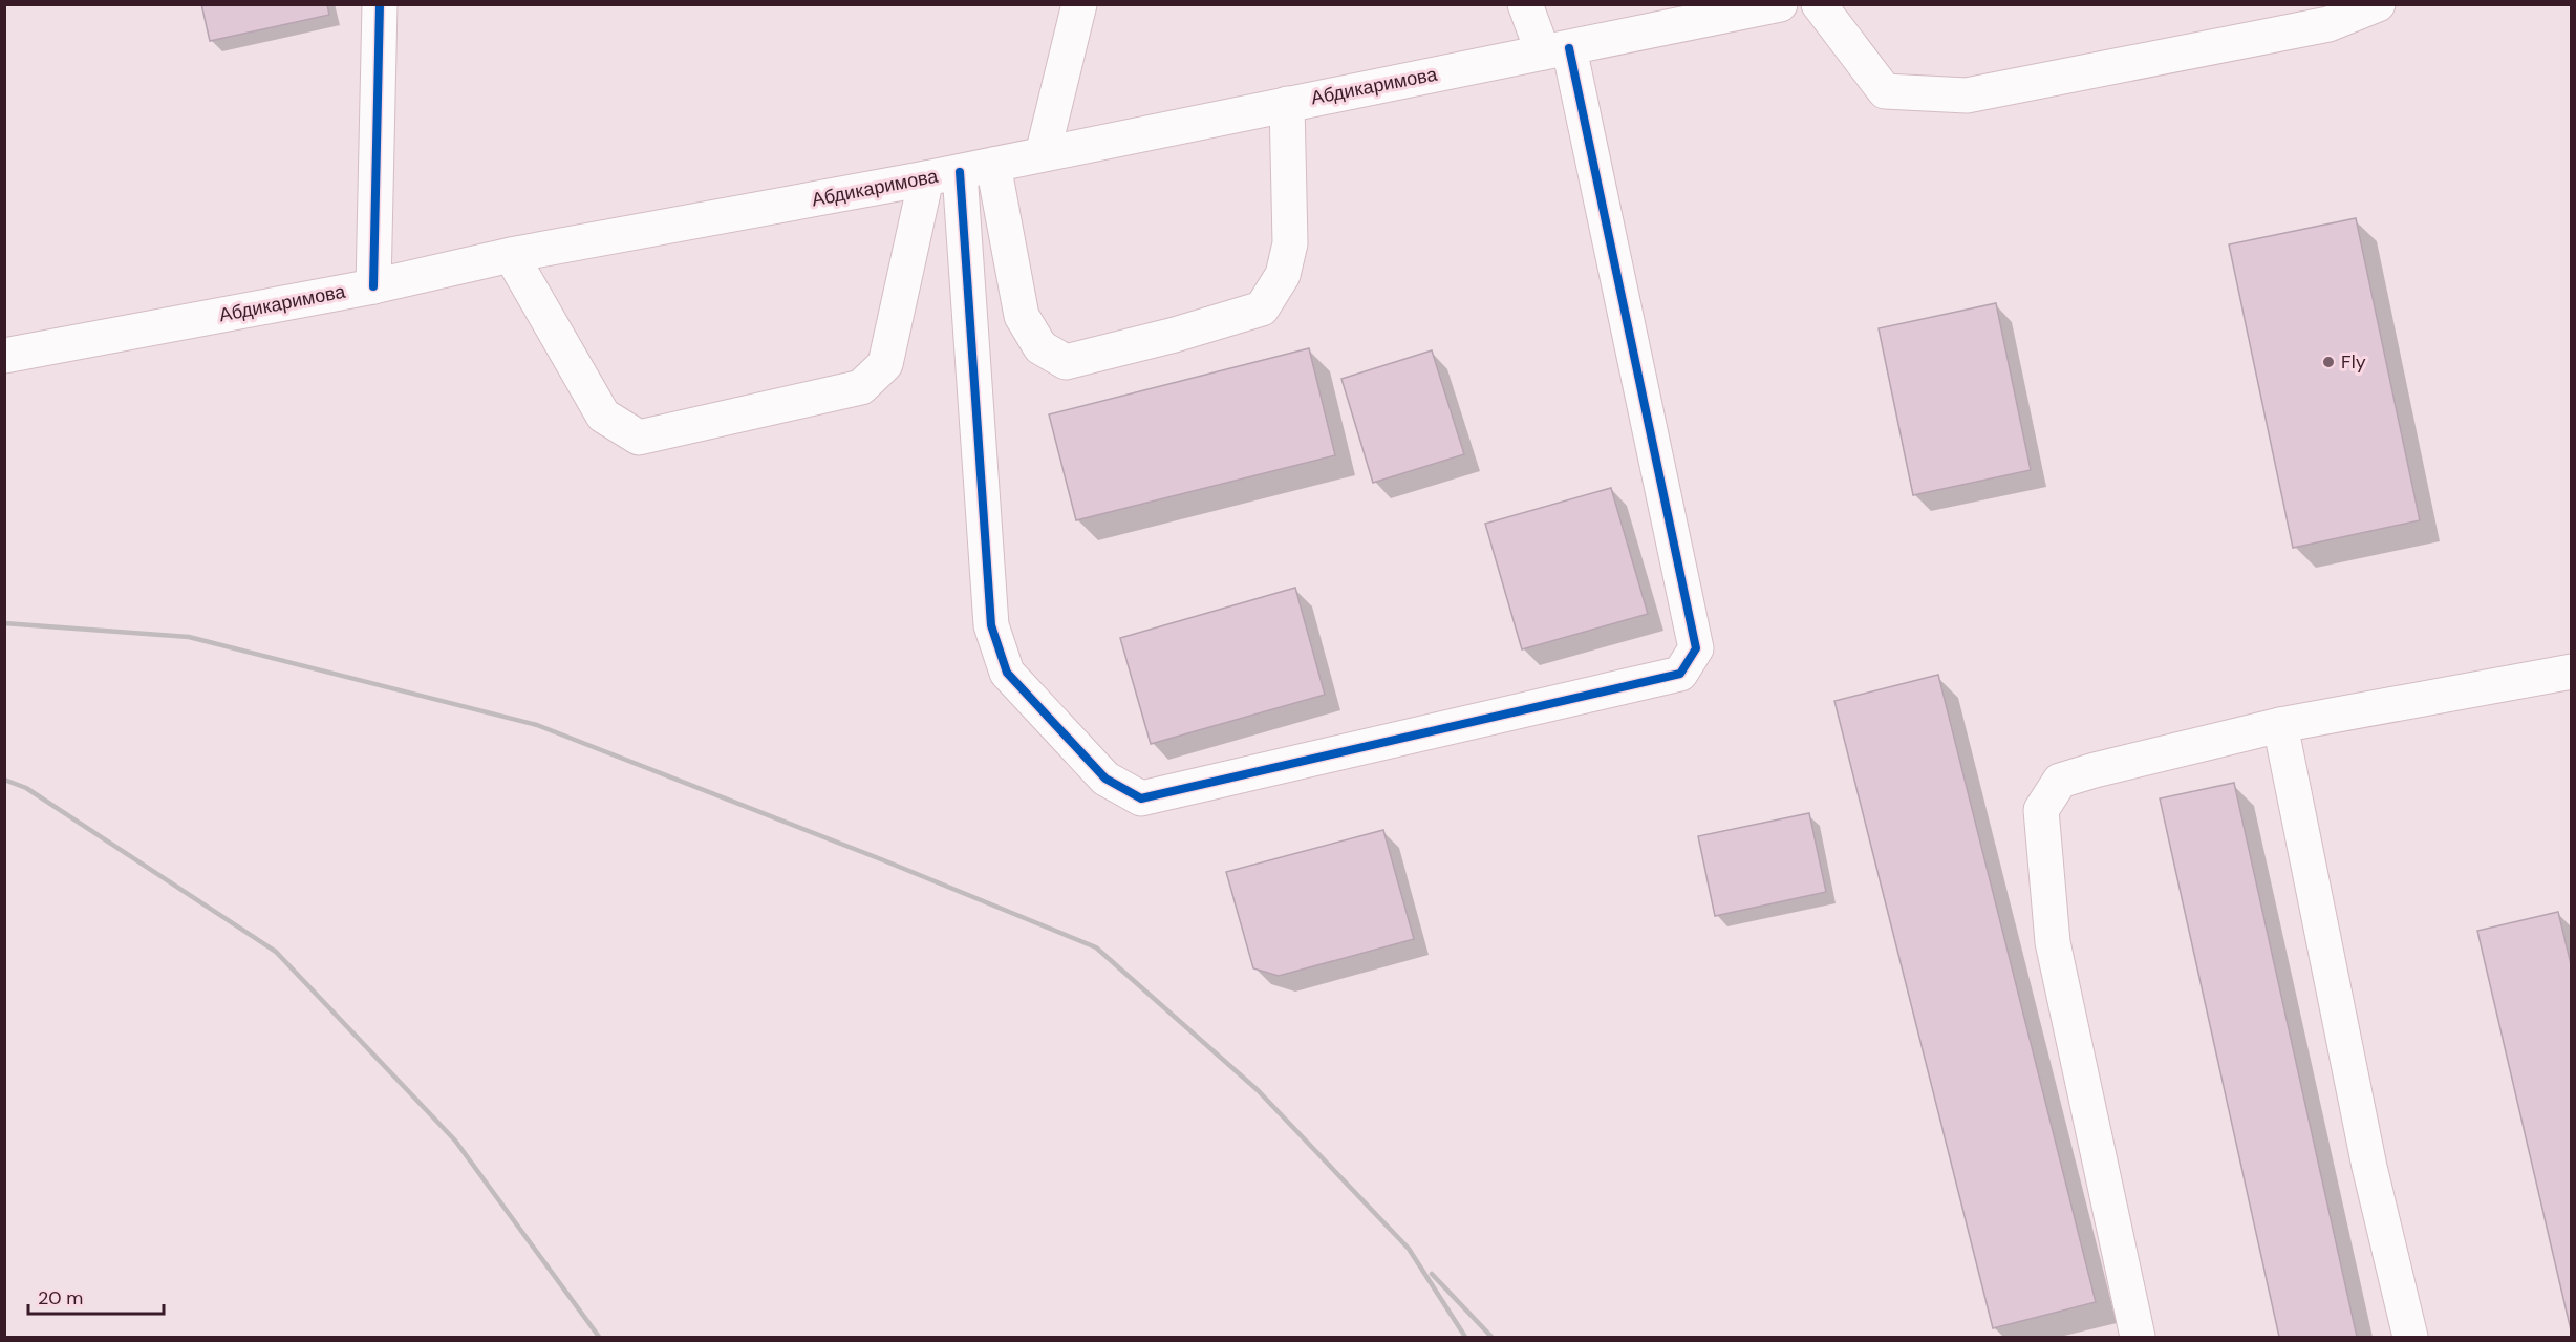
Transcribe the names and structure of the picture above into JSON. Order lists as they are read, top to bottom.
{
  "streets": {
    "street": ["Абдикаримова"]
  },
  "places": ["Fly"],
  "scale_bar": "20 m"
}
